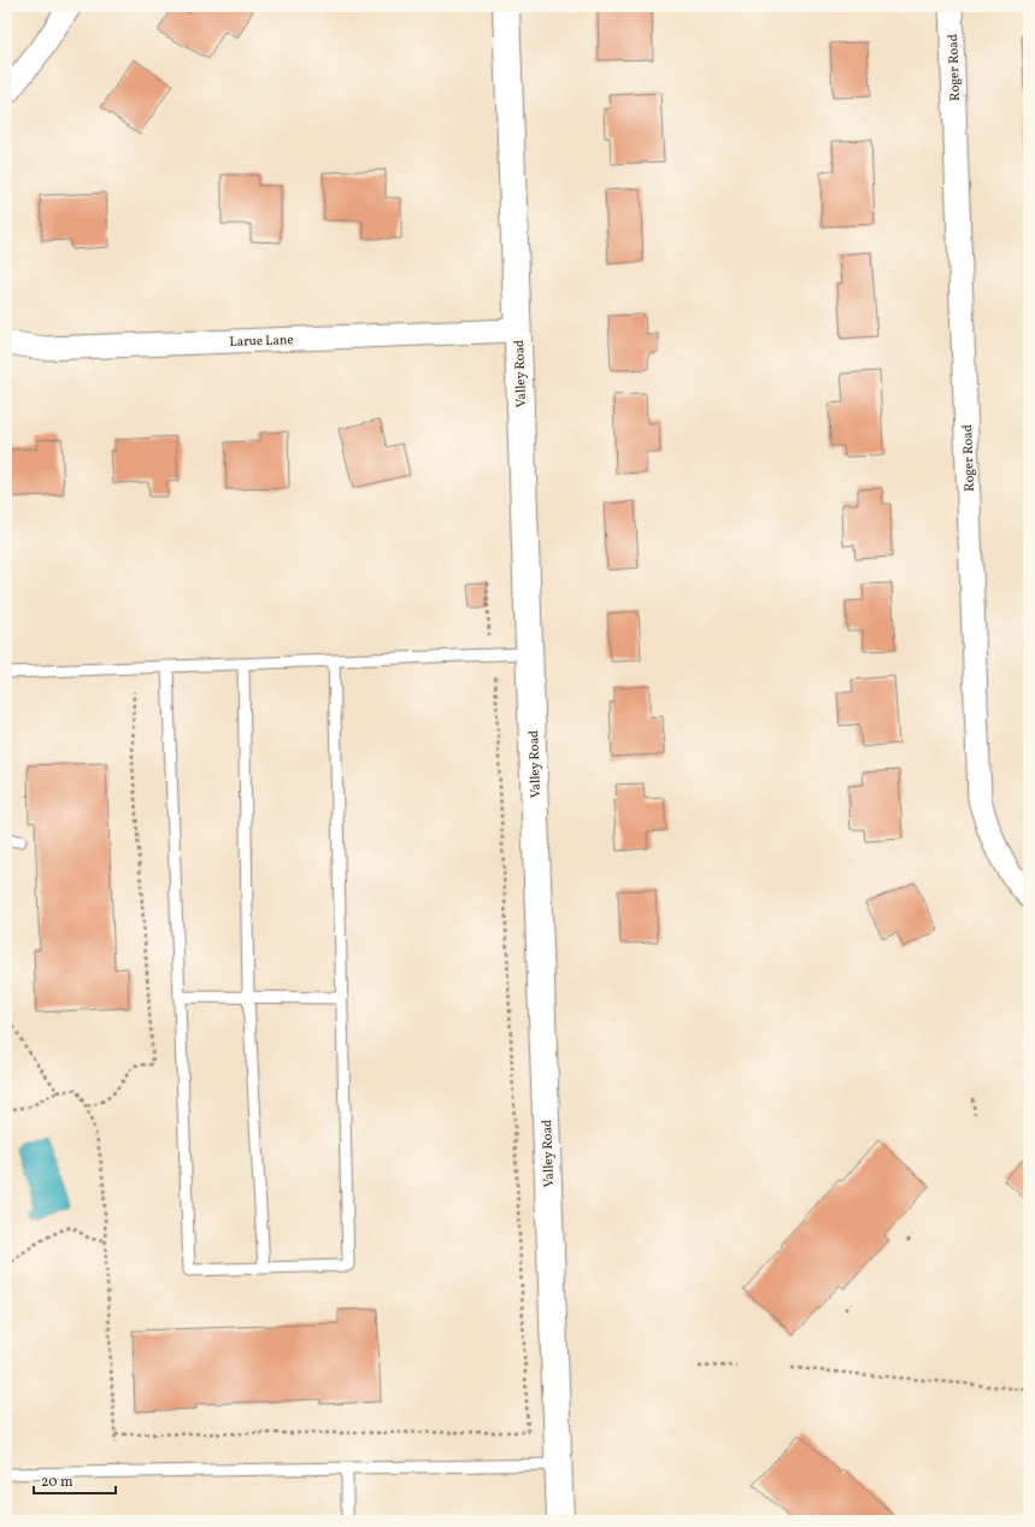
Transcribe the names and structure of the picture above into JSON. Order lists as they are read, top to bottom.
{
  "streets": {
    "street": ["Roger Road", "Larue Lane", "Valley Road"]
  },
  "crossings": [
    ["Larue Lane", "Valley Road"]
  ],
  "scale_bar": "20 m"
}
